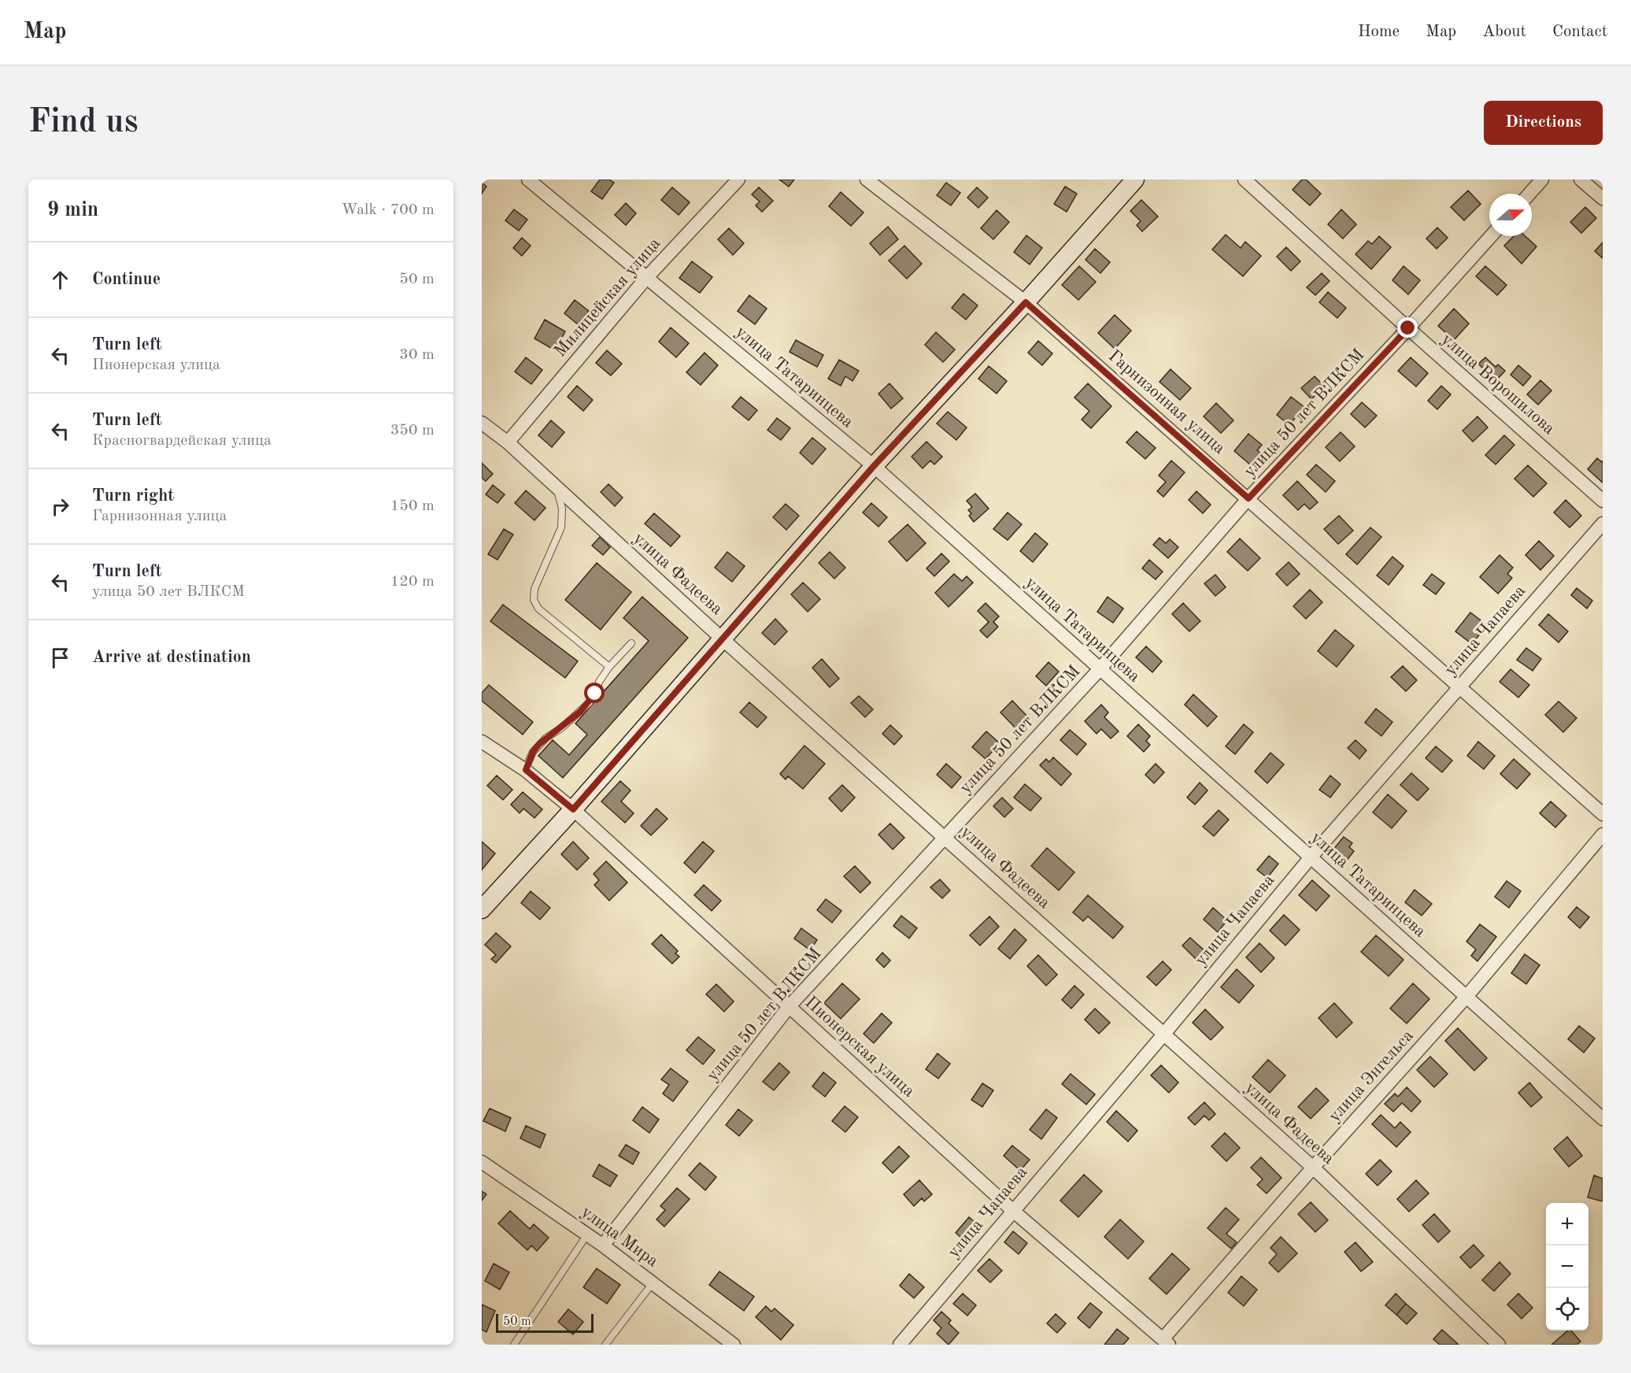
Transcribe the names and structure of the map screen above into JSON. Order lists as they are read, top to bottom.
{
  "streets": {
    "street": [
      "Милицейская улица",
      "улица Татаринцева",
      "улица Ворошилова",
      "Гарнизонная улица",
      "улица 50 лет ВЛКСМ",
      "улица Фадеева",
      "улица Чапаева",
      "Пионерская улица",
      "улица Энгельса",
      "улица Мира"
    ]
  },
  "crossings": [
    ["Милицейская улица", "улица Татаринцева"],
    ["Милицейская улица", "улица Фадеева"],
    ["улица Татаринцева", "улица 50 лет ВЛКСМ"],
    ["улица Татаринцева", "улица Чапаева"],
    ["улица Татаринцева", "улица Энгельса"],
    ["улица Ворошилова", "улица 50 лет ВЛКСМ"],
    ["Гарнизонная улица", "улица 50 лет ВЛКСМ"],
    ["Гарнизонная улица", "улица Чапаева"],
    ["улица 50 лет ВЛКСМ", "улица Фадеева"],
    ["улица 50 лет ВЛКСМ", "Пионерская улица"],
    ["улица 50 лет ВЛКСМ", "улица Мира"],
    ["улица Фадеева", "улица Чапаева"],
    ["улица Фадеева", "улица Энгельса"],
    ["улица Чапаева", "Пионерская улица"],
    ["Пионерская улица", "улица Энгельса"]
  ],
  "scale_bar": "50 m",
  "north": "right",
  "page": {
    "header": "Map",
    "nav": [
      "Home",
      "Map",
      "About",
      "Contact"
    ],
    "buttons": "Directions",
    "title": "Find us",
    "heading": ["9 min", "Walk · 700 m"],
    "list": [
      ["Continue", "50 m"],
      ["Turn left", "Пионерская улица", "30 m"],
      ["Turn left", "Красногвардейская улица", "350 m"],
      ["Turn right", "Гарнизонная улица", "150 m"],
      ["Turn left", "улица 50 лет ВЛКСМ", "120 m"],
      "Arrive at destination"
    ],
    "map_buttons": ["+", "−"],
    "scale": "50 m"
  }
}
